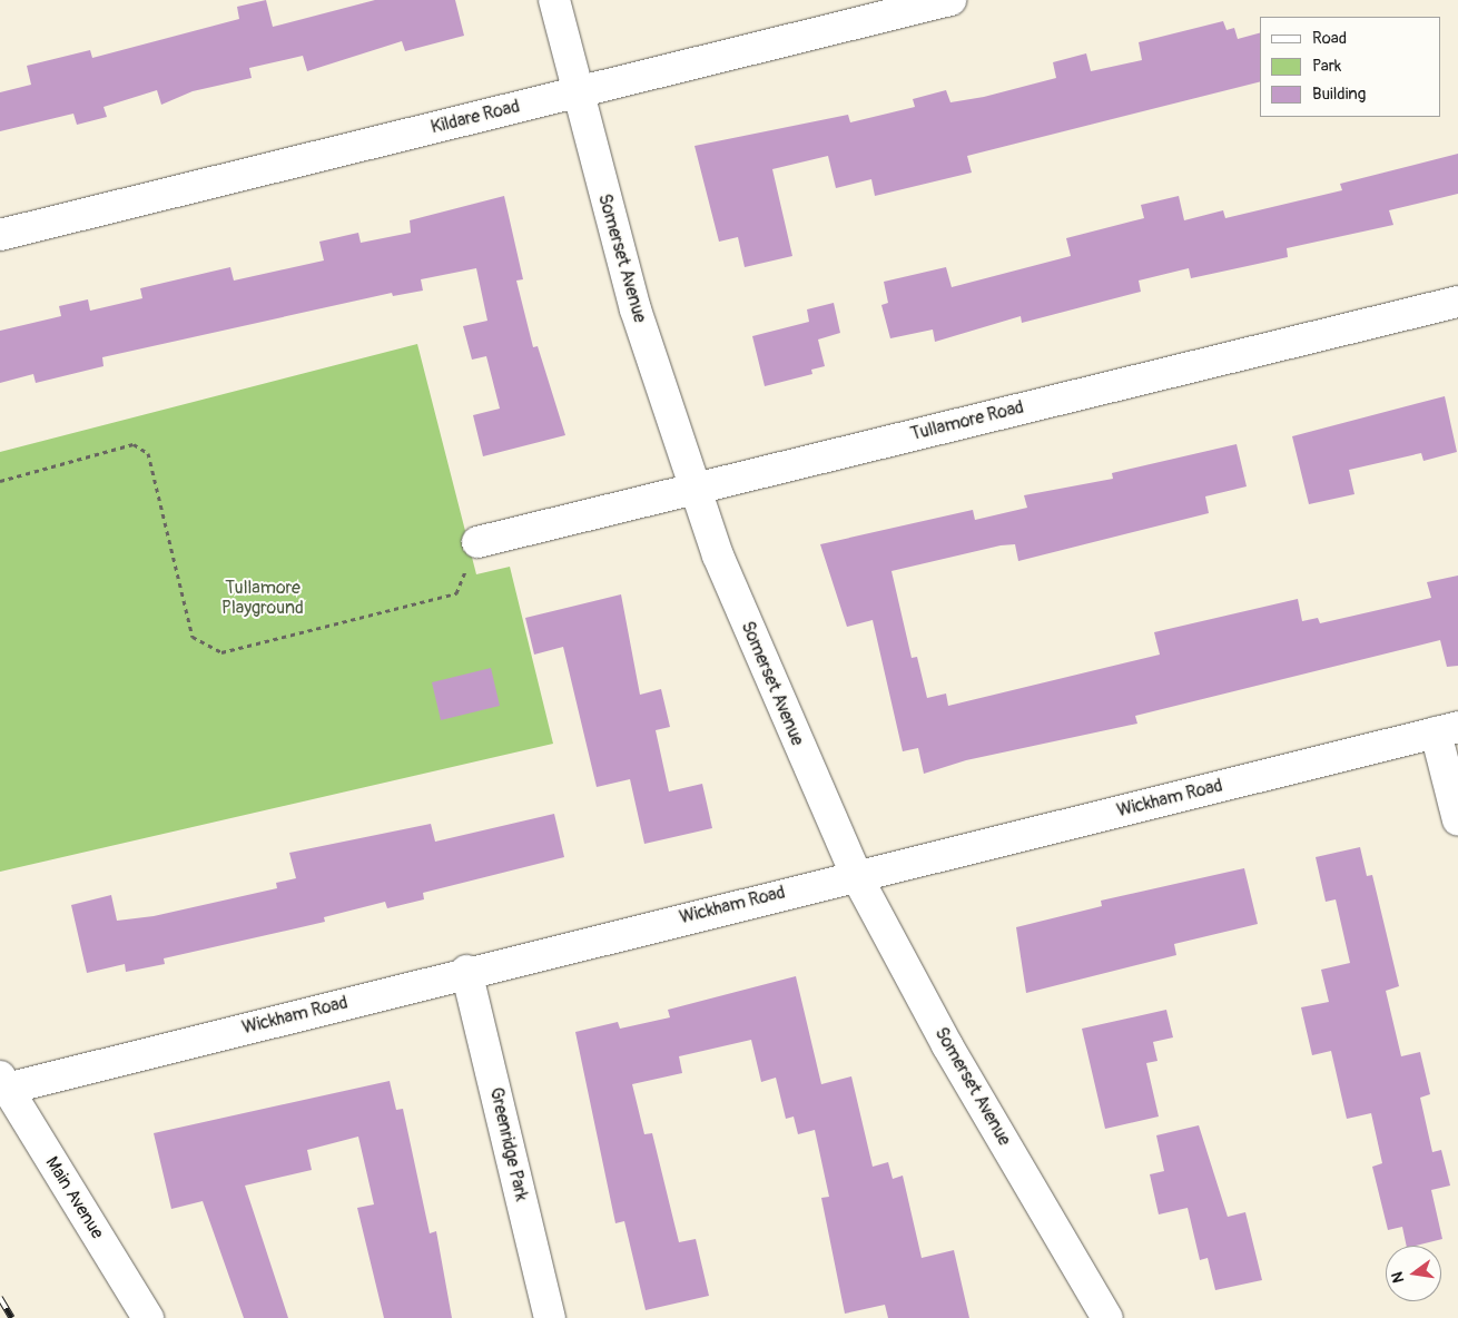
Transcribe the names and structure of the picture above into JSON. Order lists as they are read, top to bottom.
{
  "streets": {
    "street": [
      "Kildare Road",
      "Somerset Avenue",
      "Tullamore Road",
      "Wickham Road",
      "Greenridge Park",
      "Main Avenue"
    ]
  },
  "crossings": [
    ["Kildare Road", "Somerset Avenue"],
    ["Somerset Avenue", "Tullamore Road"],
    ["Somerset Avenue", "Wickham Road"],
    ["Wickham Road", "Greenridge Park"],
    ["Wickham Road", "Main Avenue"]
  ],
  "parks": ["Tullamore Playground"],
  "legend": ["Road", "Park", "Building"],
  "north": "left"
}
